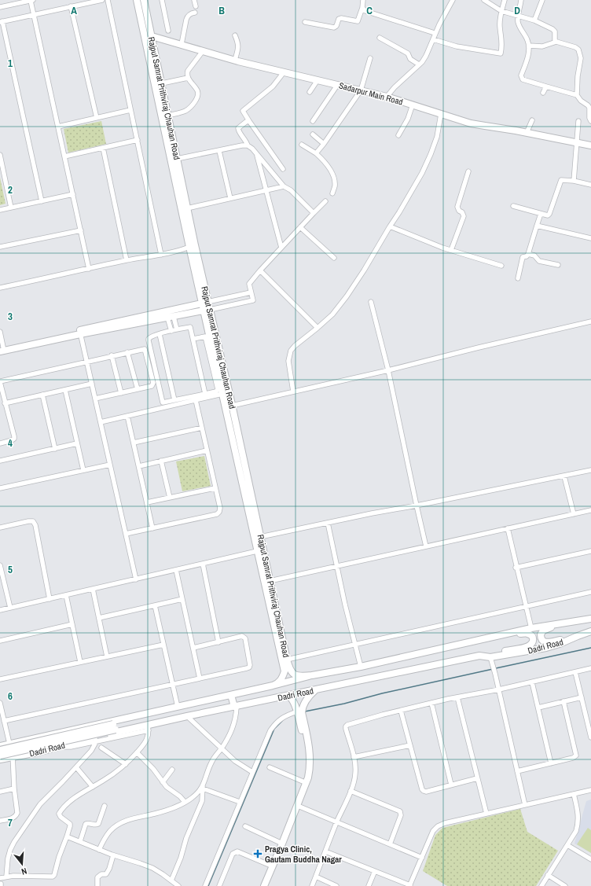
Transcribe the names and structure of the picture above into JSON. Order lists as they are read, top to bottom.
{
  "streets": {
    "street": ["Sadarpur Main Road", "Rajput Samrat Prithviraj Chauhan Road", "Dadri Road"]
  },
  "crossings": [
    ["Sadarpur Main Road", "Rajput Samrat Prithviraj Chauhan Road"],
    ["Rajput Samrat Prithviraj Chauhan Road", "Dadri Road"]
  ],
  "places": {
    "health": ["Pragya Clinic, Gautam Buddha Nagar"]
  },
  "north": "bottom",
  "grid": {
    "columns": [
      "A",
      "B",
      "C",
      "D"
    ],
    "rows": [
      "1",
      "2",
      "3",
      "4",
      "5",
      "6",
      "7"
    ]
  }
}
